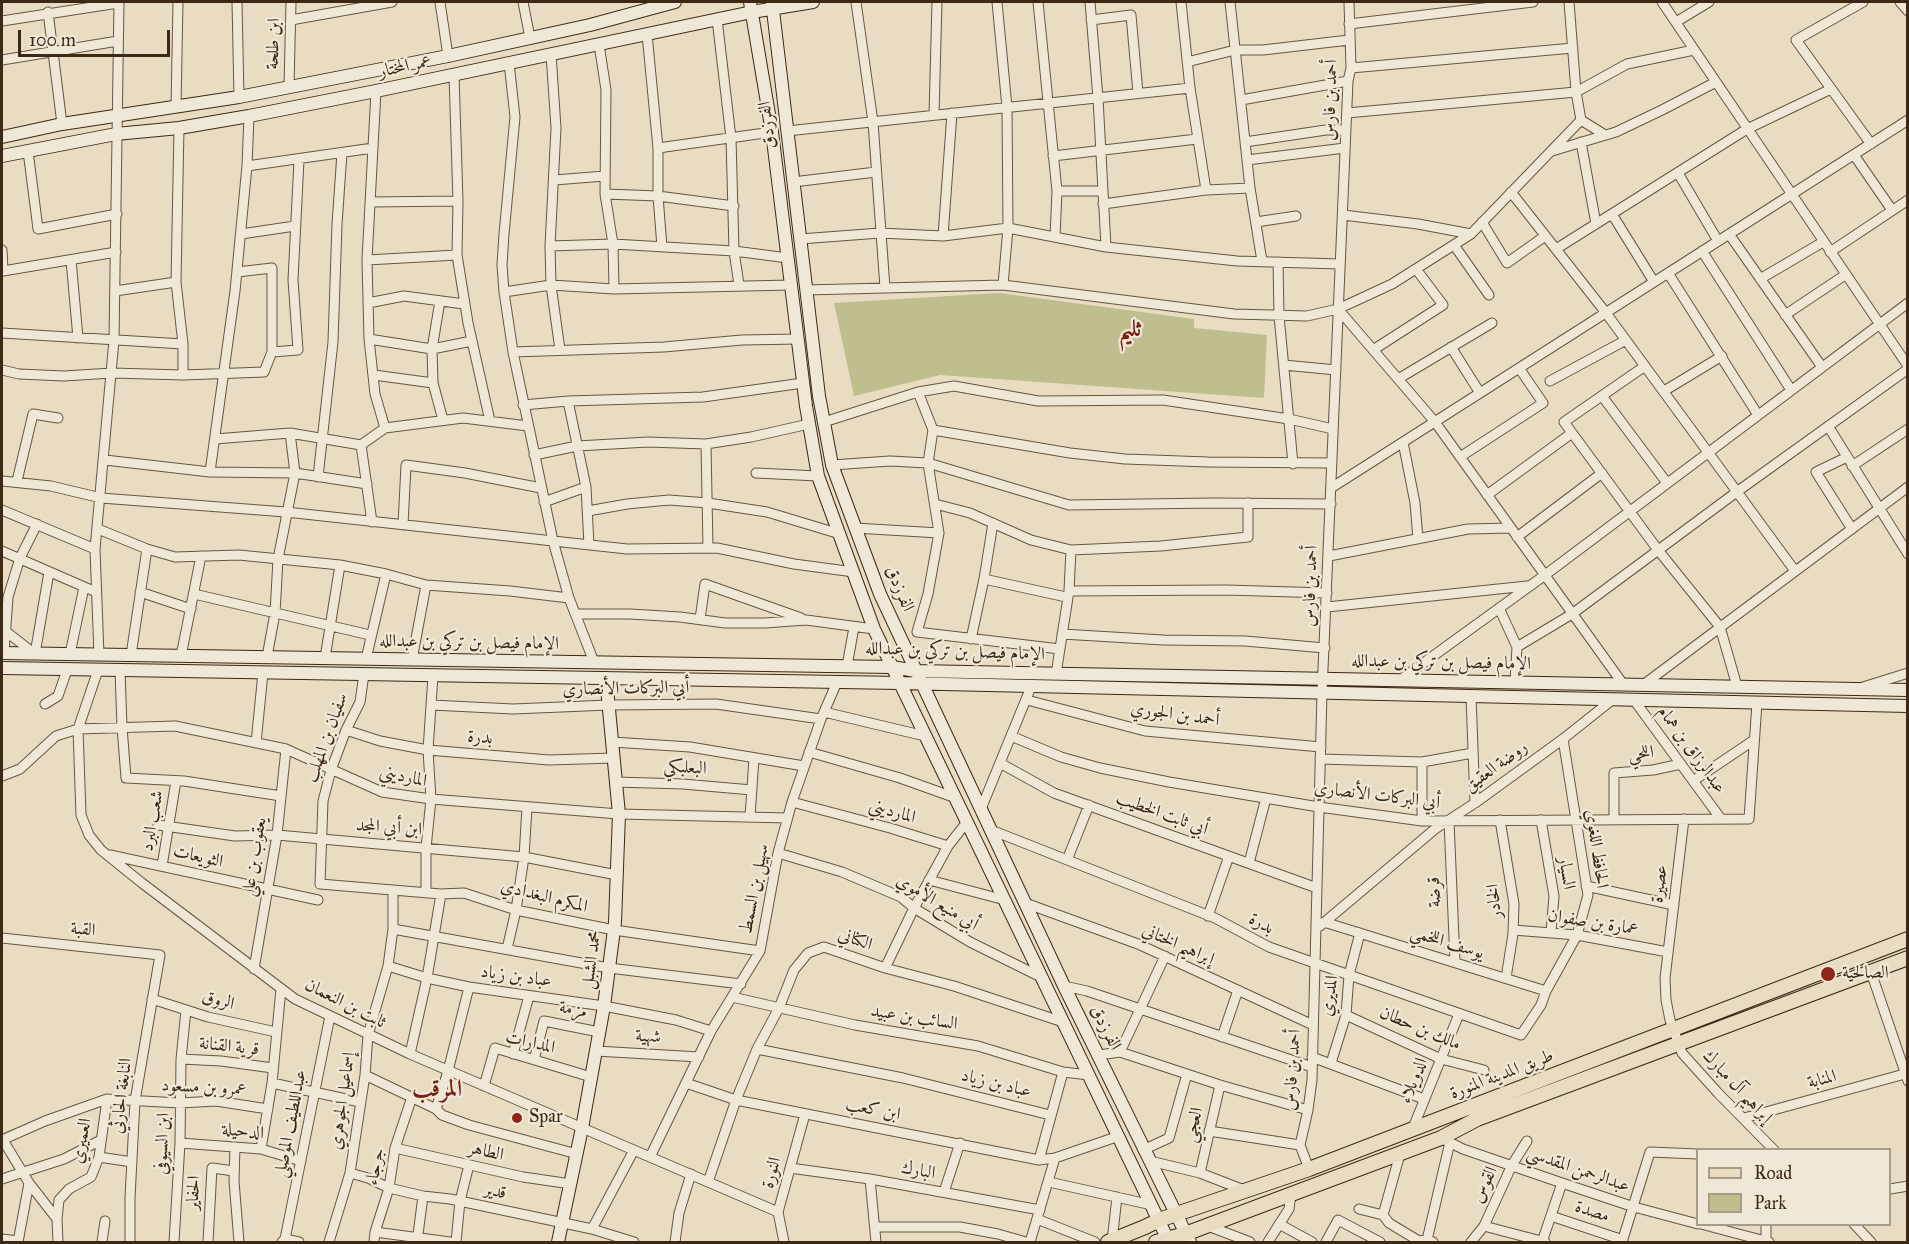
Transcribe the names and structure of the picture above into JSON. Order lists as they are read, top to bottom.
{
  "streets": {
    "main road": [
      "عمر المختار",
      "الفرزدق",
      "الإمام فيصل بن تركي بن عبدالله",
      "محمد الشبل",
      "طريق المدينة المنورة"
    ],
    "street": [
      "ابن طلحة",
      "أحمد بن فارس",
      "أبي البركات الأنصاري",
      "أحمد بن الجوري",
      "سفيان بن المهلب",
      "بدرة",
      "عبدالرزاق بن همام",
      "اللحي",
      "روضة العقيق",
      "البعلبكي",
      "المارديني",
      "أبي ثابت الخطيب",
      "شعب البرد",
      "ابن أبي المجد",
      "الحافظ اللغوي",
      "الثويعات",
      "يعقوب بن علي",
      "السيار",
      "عصيرة",
      "سهيل بن السمط",
      "قرضة",
      "المكرم البغدادي",
      "الخادر",
      "أبي منيع الأموي",
      "عمارة بن صفوان",
      "القبة",
      "الكناني",
      "يوسف اللخمي",
      "إبراهيم الختاني",
      "عباد بن زياد",
      "المديري",
      "الروق",
      "ثابت بن النعمان",
      "مزمة",
      "السائب بن عبيد",
      "مالك بن حطان",
      "شهية",
      "المدارات",
      "قرية القنانة",
      "المنابة",
      "الدويلاء",
      "إبراهيم آل مبارك",
      "عمرو بن مسعود",
      "النابغة الحارثي",
      "إسماعيل الجوهري",
      "ابن كعب",
      "عبداللطيف الموصلي",
      "العجي",
      "الدحيلة",
      "العميري",
      "ابن السيوفي",
      "الطاهر",
      "جرجاء",
      "عبدالرحمن المقدسي",
      "البارك",
      "النورة",
      "القوس",
      "قدير",
      "الحفاير",
      "مصدة"
    ]
  },
  "crossings": [
    ["ابن طلحة", "عمر المختار"],
    ["عمر المختار", "الفرزدق"],
    ["أحمد بن فارس", "الإمام فيصل بن تركي بن عبدالله"],
    ["أحمد بن فارس", "أبي البركات الأنصاري"],
    ["أحمد بن فارس", "أحمد بن الجوري"],
    ["أحمد بن فارس", "بدرة"],
    ["أحمد بن فارس", "روضة العقيق"],
    ["أحمد بن فارس", "أبي ثابت الخطيب"],
    ["أحمد بن فارس", "إبراهيم الختاني"],
    ["الفرزدق", "الإمام فيصل بن تركي بن عبدالله"],
    ["الفرزدق", "أبي البركات الأنصاري"],
    ["الفرزدق", "بدرة"],
    ["الفرزدق", "أبي منيع الأموي"],
    ["الفرزدق", "الكناني"],
    ["الفرزدق", "إبراهيم الختاني"],
    ["الفرزدق", "السائب بن عبيد"],
    ["الفرزدق", "طريق المدينة المنورة"],
    ["الفرزدق", "ابن كعب"],
    ["الإمام فيصل بن تركي بن عبدالله", "سفيان بن المهلب"],
    ["الإمام فيصل بن تركي بن عبدالله", "عبدالرزاق بن همام"],
    ["الإمام فيصل بن تركي بن عبدالله", "روضة العقيق"],
    ["الإمام فيصل بن تركي بن عبدالله", "سهيل بن السمط"],
    ["الإمام فيصل بن تركي بن عبدالله", "محمد الشبل"],
    ["الإمام فيصل بن تركي بن عبدالله", "ثابت بن النعمان"],
    ["أبي البركات الأنصاري", "عبدالرزاق بن همام"],
    ["أبي البركات الأنصاري", "اللحي"],
    ["أبي البركات الأنصاري", "روضة العقيق"],
    ["أبي البركات الأنصاري", "الحافظ اللغوي"],
    ["أبي البركات الأنصاري", "السيار"],
    ["أبي البركات الأنصاري", "عصيرة"],
    ["أبي البركات الأنصاري", "سهيل بن السمط"],
    ["أبي البركات الأنصاري", "قرضة"],
    ["أبي البركات الأنصاري", "الخادر"],
    ["أبي البركات الأنصاري", "محمد الشبل"],
    ["سفيان بن المهلب", "بدرة"],
    ["سفيان بن المهلب", "المارديني"],
    ["سفيان بن المهلب", "ابن أبي المجد"],
    ["سفيان بن المهلب", "المكرم البغدادي"],
    ["بدرة", "الحافظ اللغوي"],
    ["بدرة", "يوسف اللخمي"],
    ["بدرة", "محمد الشبل"],
    ["بدرة", "المديري"],
    ["بدرة", "الدويلاء"],
    ["عبدالرزاق بن همام", "اللحي"],
    ["روضة العقيق", "الحافظ اللغوي"],
    ["روضة العقيق", "قرضة"],
    ["روضة العقيق", "يوسف اللخمي"],
    ["البعلبكي", "محمد الشبل"],
    ["المارديني", "يعقوب بن علي"],
    ["المارديني", "سهيل بن السمط"],
    ["المارديني", "محمد الشبل"],
    ["المارديني", "ثابت بن النعمان"],
    ["شعب البرد", "ابن أبي المجد"],
    ["شعب البرد", "الثويعات"],
    ["ابن أبي المجد", "يعقوب بن علي"],
    ["ابن أبي المجد", "محمد الشبل"],
    ["الحافظ اللغوي", "عمارة بن صفوان"],
    ["الحافظ اللغوي", "يوسف اللخمي"],
    ["الثويعات", "يعقوب بن علي"],
    ["الثويعات", "ثابت بن النعمان"],
    ["يعقوب بن علي", "ثابت بن النعمان"],
    ["السيار", "عمارة بن صفوان"],
    ["عصيرة", "عمارة بن صفوان"],
    ["عصيرة", "طريق المدينة المنورة"],
    ["عصيرة", "إبراهيم آل مبارك"],
    ["سهيل بن السمط", "المكرم البغدادي"],
    ["سهيل بن السمط", "أبي منيع الأموي"],
    ["سهيل بن السمط", "عباد بن زياد"],
    ["سهيل بن السمط", "ثابت بن النعمان"],
    ["سهيل بن السمط", "السائب بن عبيد"],
    ["سهيل بن السمط", "شهية"],
    ["سهيل بن السمط", "ابن كعب"],
    ["قرضة", "يوسف اللخمي"],
    ["المكرم البغدادي", "محمد الشبل"],
    ["المكرم البغدادي", "إسماعيل الجوهري"],
    ["الخادر", "عمارة بن صفوان"],
    ["الخادر", "يوسف اللخمي"],
    ["القبة", "النابغة الحارثي"],
    ["الكناني", "عباد بن زياد"],
    ["الكناني", "ثابت بن النعمان"],
    ["الكناني", "السائب بن عبيد"],
    ["الكناني", "ابن كعب"],
    ["يوسف اللخمي", "المديري"],
    ["محمد الشبل", "عباد بن زياد"],
    ["محمد الشبل", "ثابت بن النعمان"],
    ["محمد الشبل", "مزمة"],
    ["محمد الشبل", "شهية"],
    ["محمد الشبل", "المدارات"],
    ["محمد الشبل", "الطاهر"],
    ["محمد الشبل", "قدير"],
    ["عباد بن زياد", "إسماعيل الجوهري"],
    ["المديري", "مالك بن حطان"],
    ["الروق", "النابغة الحارثي"],
    ["الروق", "ابن السيوفي"],
    ["ثابت بن النعمان", "المدارات"],
    ["ثابت بن النعمان", "إسماعيل الجوهري"],
    ["ثابت بن النعمان", "عبداللطيف الموصلي"],
    ["ثابت بن النعمان", "النورة"],
    ["مزمة", "المدارات"],
    ["مالك بن حطان", "الدويلاء"],
    ["قرية القنانة", "إسماعيل الجوهري"],
    ["قرية القنانة", "عبداللطيف الموصلي"],
    ["قرية القنانة", "ابن السيوفي"],
    ["طريق المدينة المنورة", "الدويلاء"],
    ["طريق المدينة المنورة", "إبراهيم آل مبارك"],
    ["طريق المدينة المنورة", "عبدالرحمن المقدسي"],
    ["المنابة", "إبراهيم آل مبارك"],
    ["عمرو بن مسعود", "النابغة الحارثي"],
    ["عمرو بن مسعود", "العميري"],
    ["عمرو بن مسعود", "ابن السيوفي"],
    ["إسماعيل الجوهري", "قدير"],
    ["ابن كعب", "النورة"],
    ["عبداللطيف الموصلي", "الدحيلة"],
    ["الدحيلة", "ابن السيوفي"],
    ["الطاهر", "جرجاء"],
    ["جرجاء", "قدير"],
    ["عبدالرحمن المقدسي", "القوس"],
    ["البارك", "النورة"]
  ],
  "districts": ["ثليم", "المرقب"],
  "places": ["الصالحية", "Spar"],
  "legend": ["Road", "Park"],
  "scale_bar": "100 m"
}
